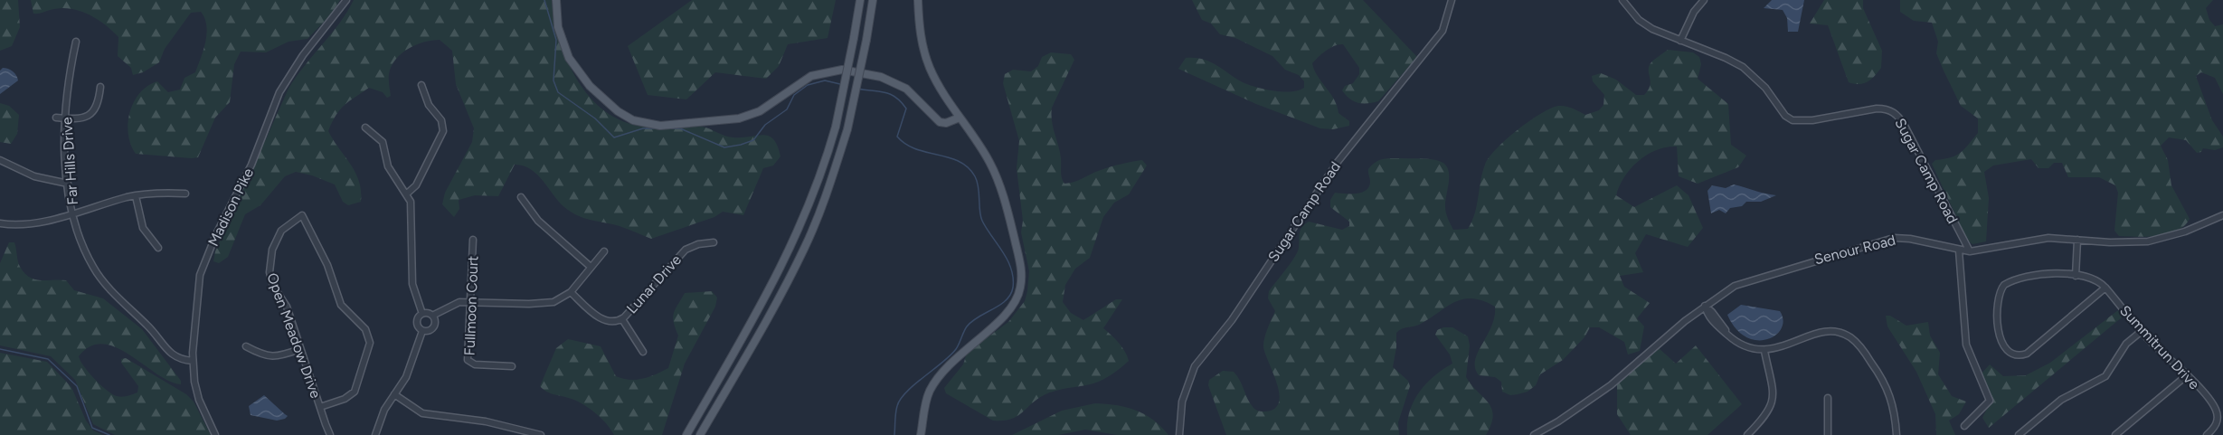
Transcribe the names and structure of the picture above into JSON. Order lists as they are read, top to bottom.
{
  "streets": {
    "street": [
      "Far Hills Drive",
      "Sugar Camp Road",
      "Madison Pike",
      "Senour Road",
      "Lunar Drive",
      "Fullmoon Court",
      "Open Meadow Drive",
      "Summitrun Drive"
    ]
  },
  "crossings": [
    ["Far Hills Drive", "Madison Pike"],
    ["Sugar Camp Road", "Senour Road"]
  ]
}
